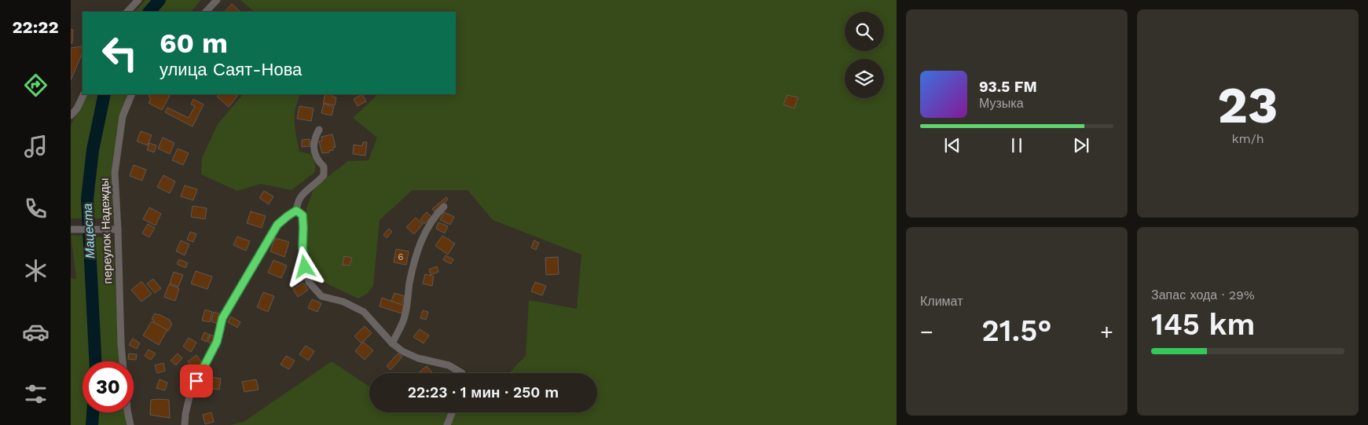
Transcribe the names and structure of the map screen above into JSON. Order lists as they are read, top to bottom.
{
  "streets": {
    "street": ["переулок Надежды"]
  },
  "water": ["Мацеста"],
  "house_numbers": ["6"],
  "page": {
    "tabs": "22:22",
    "tile": [
      ["23", "km/h"],
      "Климат",
      ["Запас хода · 29%", "145 km"]
    ],
    "turn": ["60 m", "улица Саят-Нова"],
    "song": ["93.5 FM", "Музыка"],
    "heat": ["−", "21.5°", "+"],
    "limit": "30",
    "trip": "22:23 · 1 мин · 250 m"
  }
}
